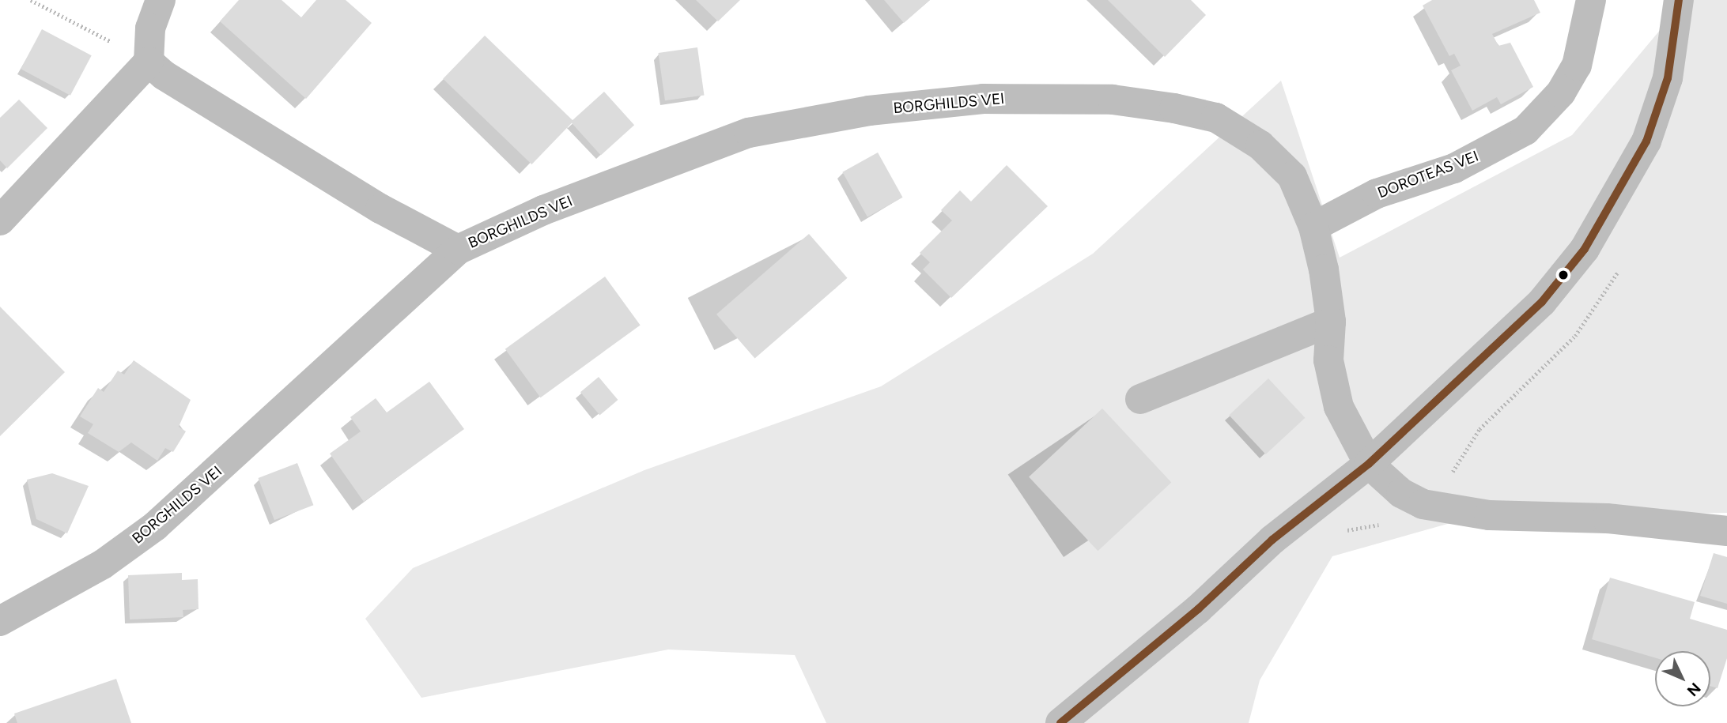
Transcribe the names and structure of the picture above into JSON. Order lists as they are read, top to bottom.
{
  "streets": {
    "street": ["BORGHILDS VEI", "DOROTEAS VEI"]
  },
  "crossings": [
    ["BORGHILDS VEI", "DOROTEAS VEI"]
  ],
  "north": "bottom right"
}
